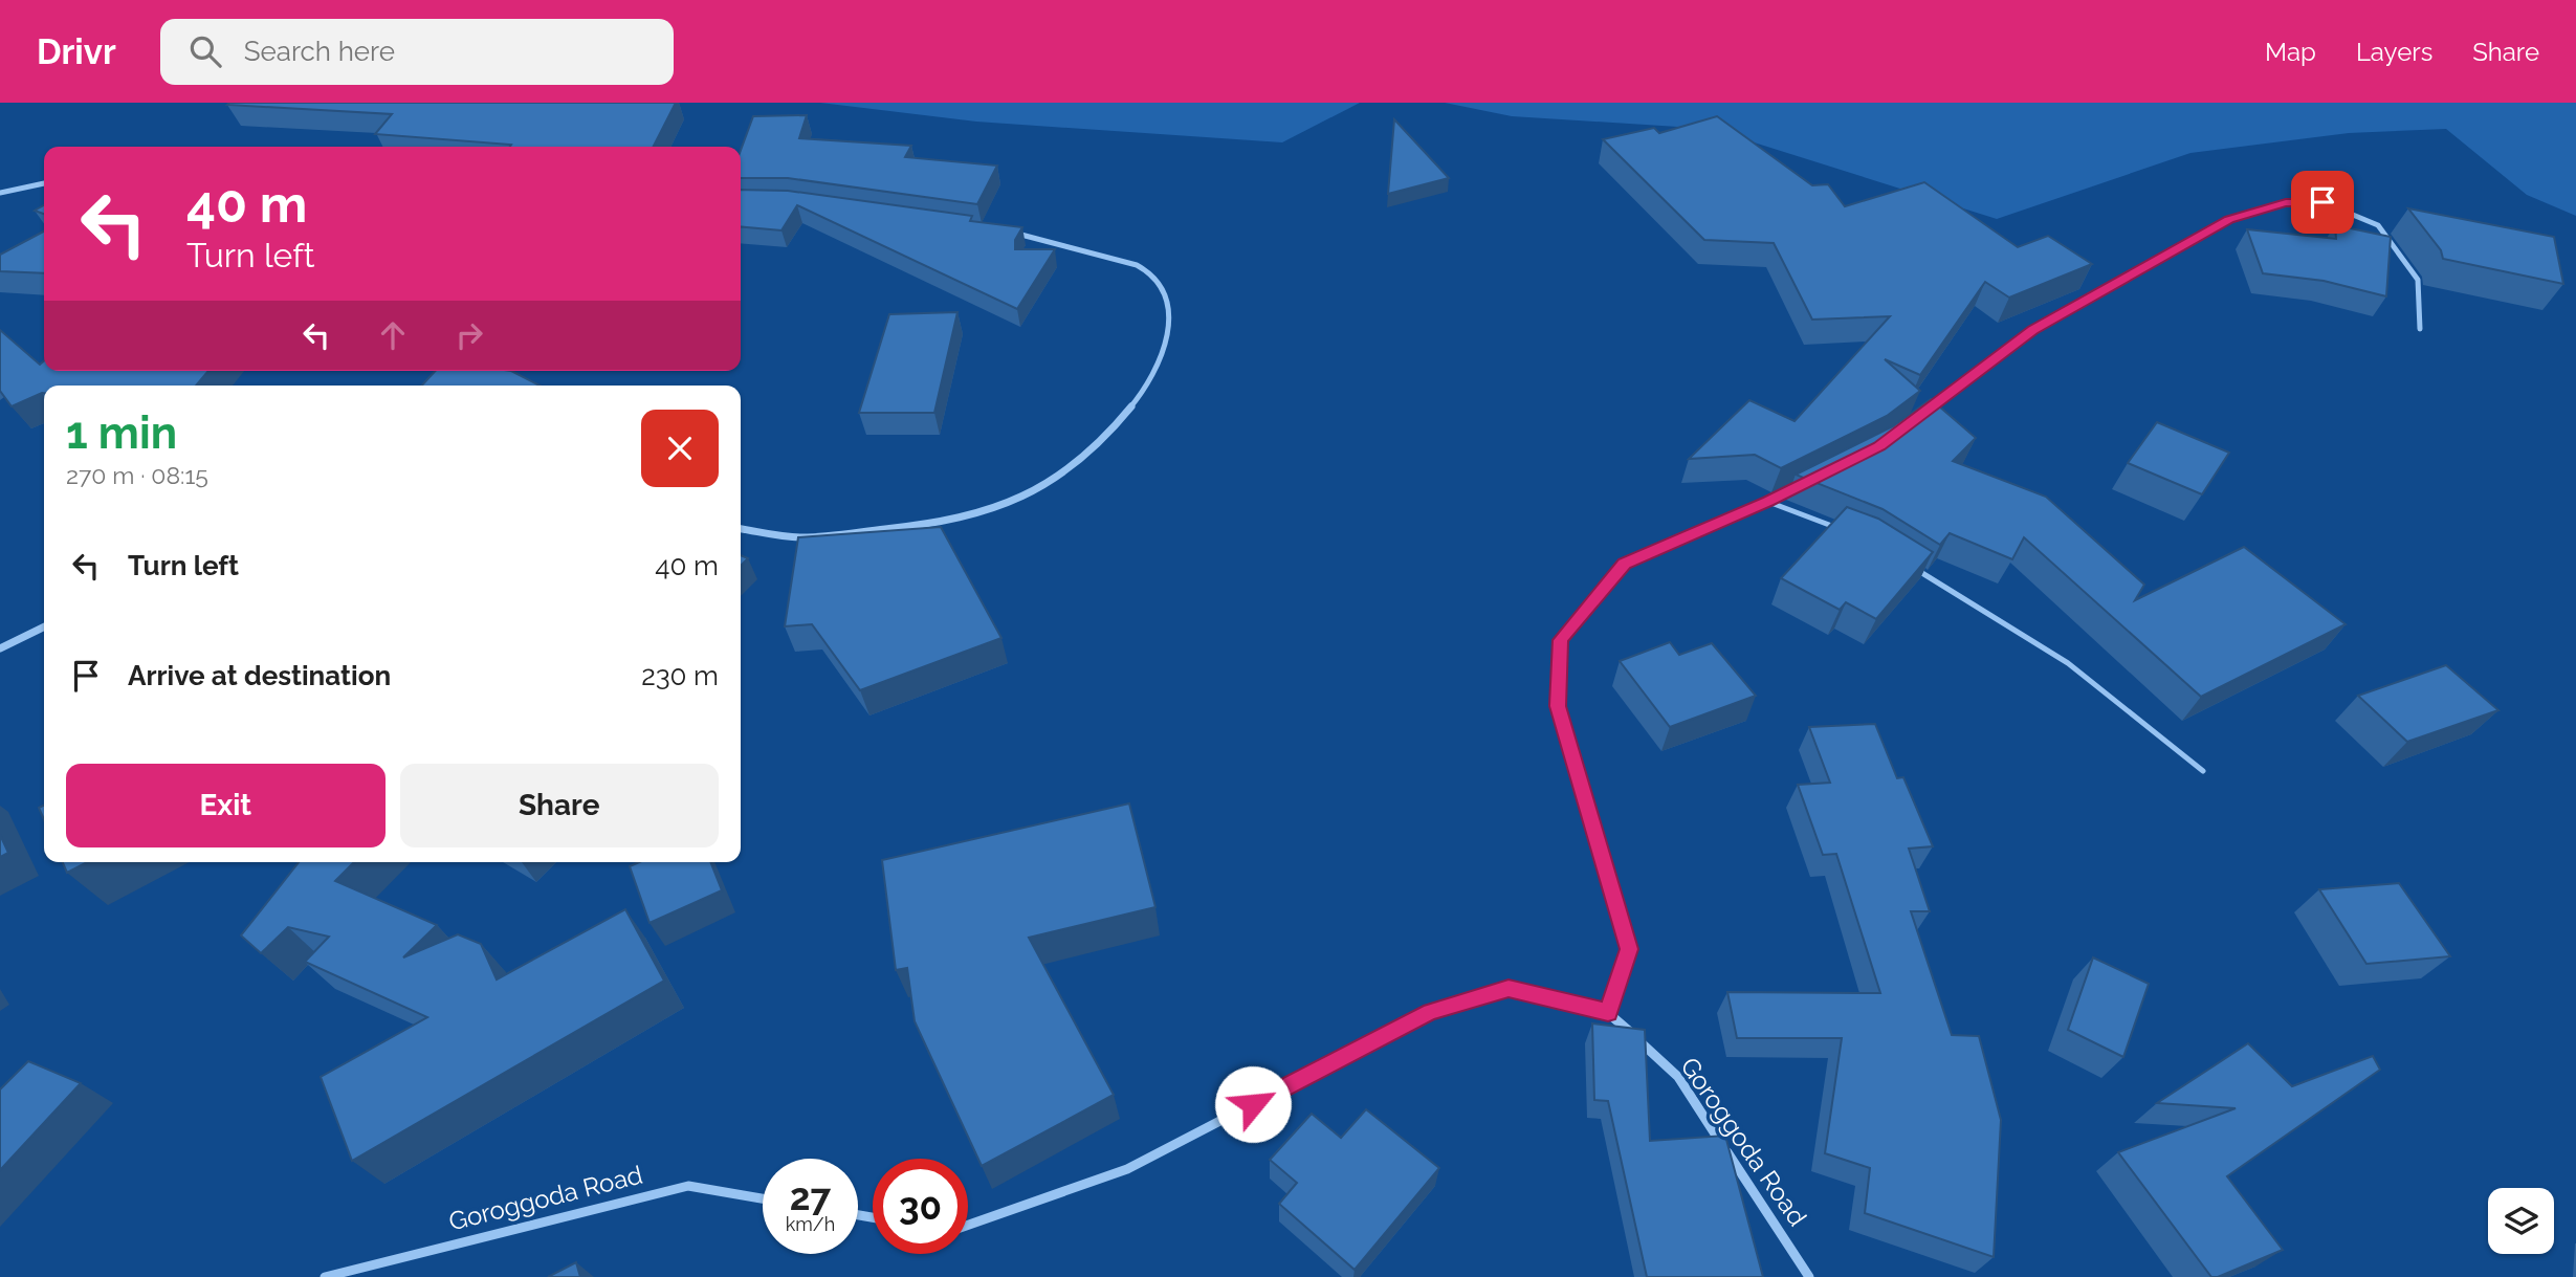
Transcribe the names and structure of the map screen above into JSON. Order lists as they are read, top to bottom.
{
  "streets": {
    "street": ["Goroggoda Road"]
  },
  "page": {
    "header": "Drivr",
    "search": "Search here",
    "nav": ["Map", "Layers", "Share"],
    "turn": ["40 m", "Turn left"],
    "heading": ["1 min", "270 m · 08:15"],
    "list": [
      {
        "name": "Turn left",
        "value": "40 m"
      },
      {
        "name": "Arrive at destination",
        "value": "230 m"
      }
    ],
    "buttons": ["Exit", "Share"],
    "speed": "27 km/h",
    "limit": "30"
  }
}
